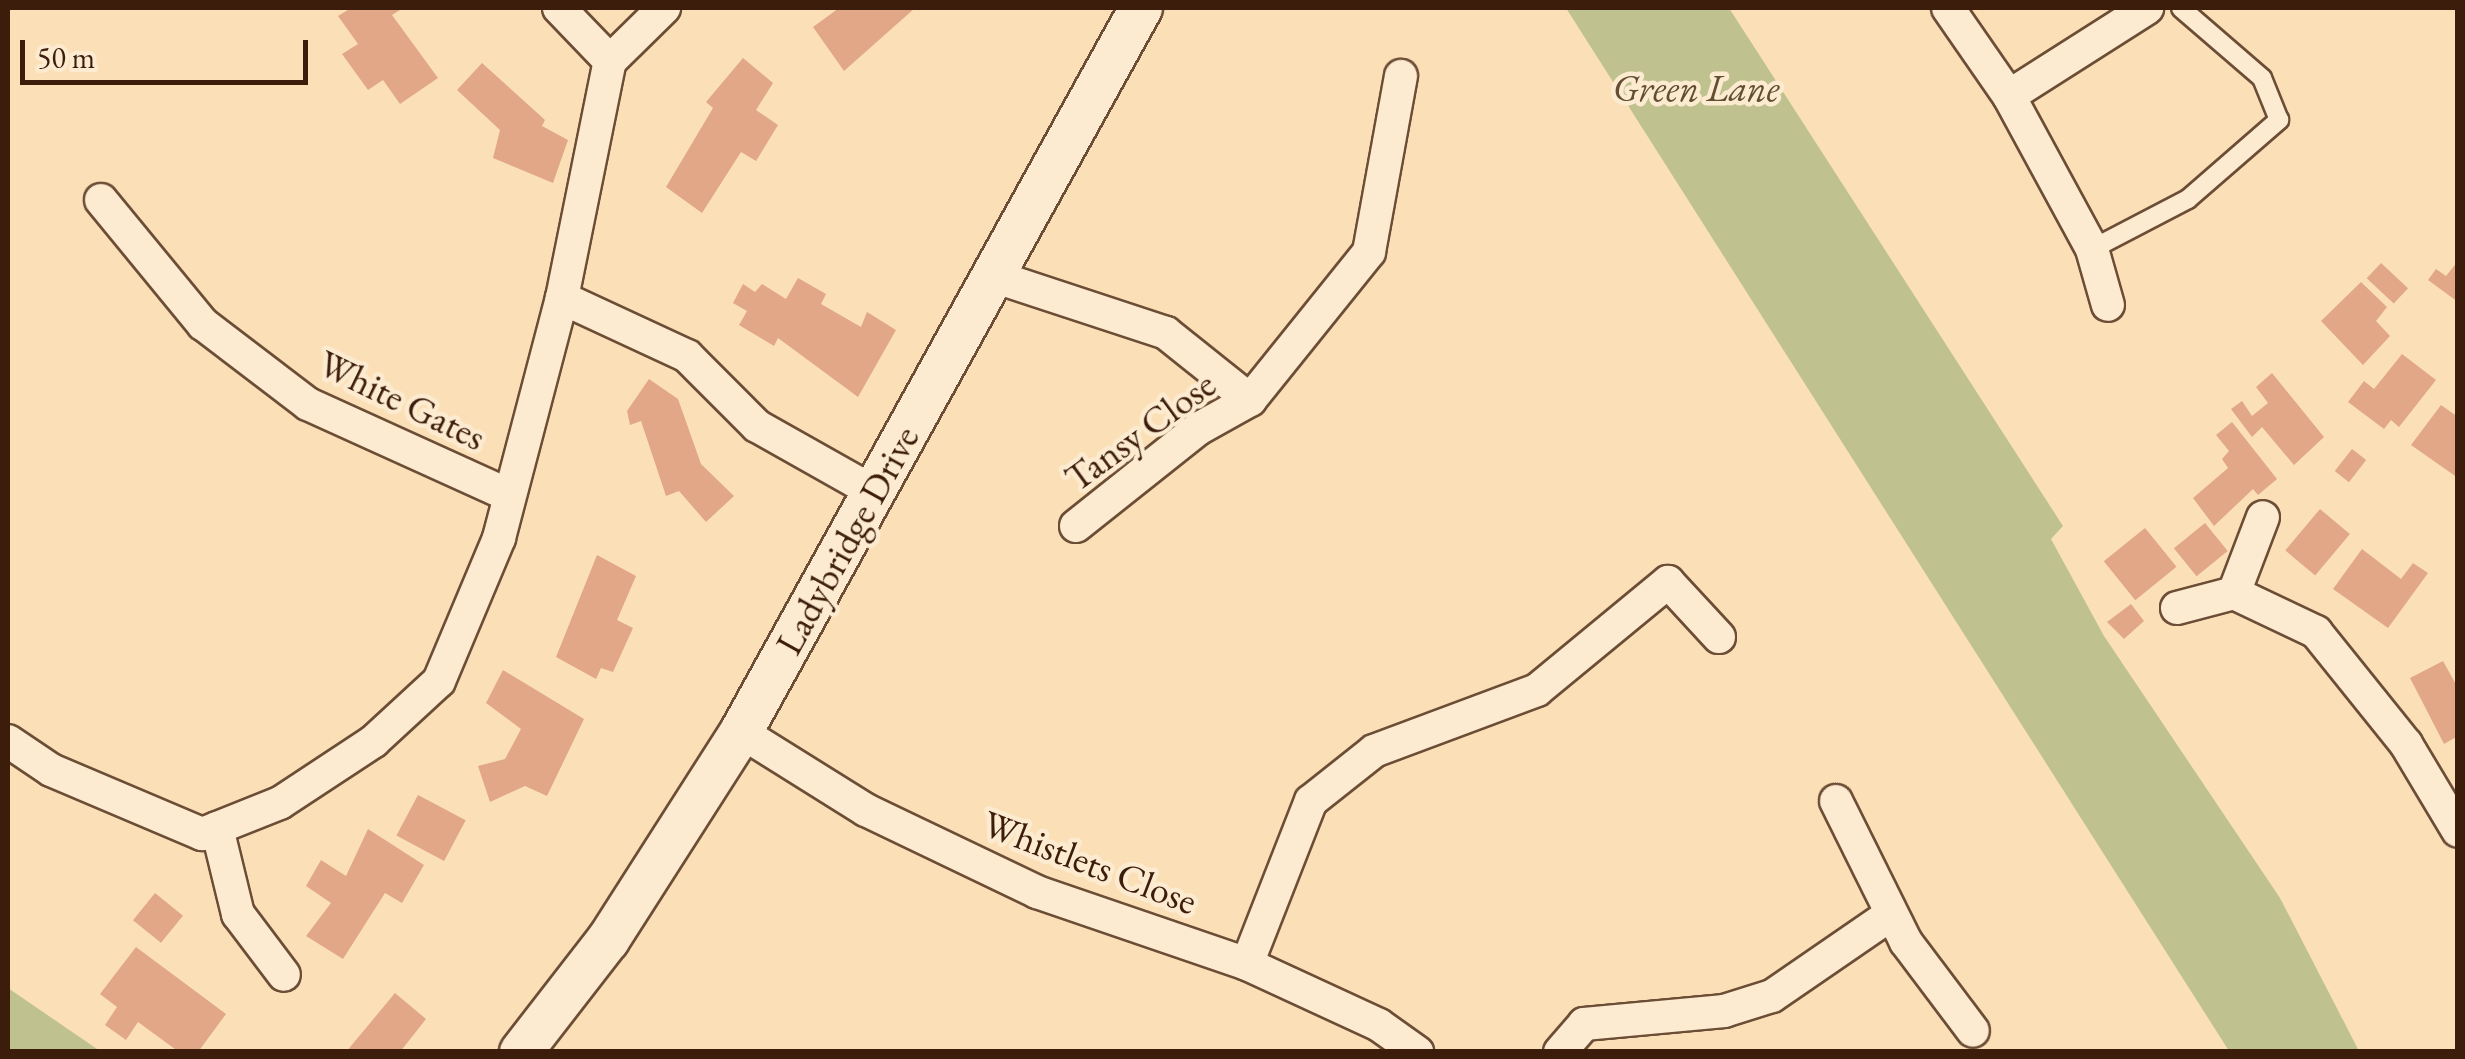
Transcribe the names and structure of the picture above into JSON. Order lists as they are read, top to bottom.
{
  "streets": {
    "street": [
      "White Gates",
      "Tansy Close",
      "Ladybridge Drive",
      "Whistlets Close"
    ]
  },
  "crossings": [
    ["Tansy Close", "Ladybridge Drive"],
    ["Ladybridge Drive", "Whistlets Close"]
  ],
  "parks": ["Green Lane"],
  "scale_bar": "50 m"
}
